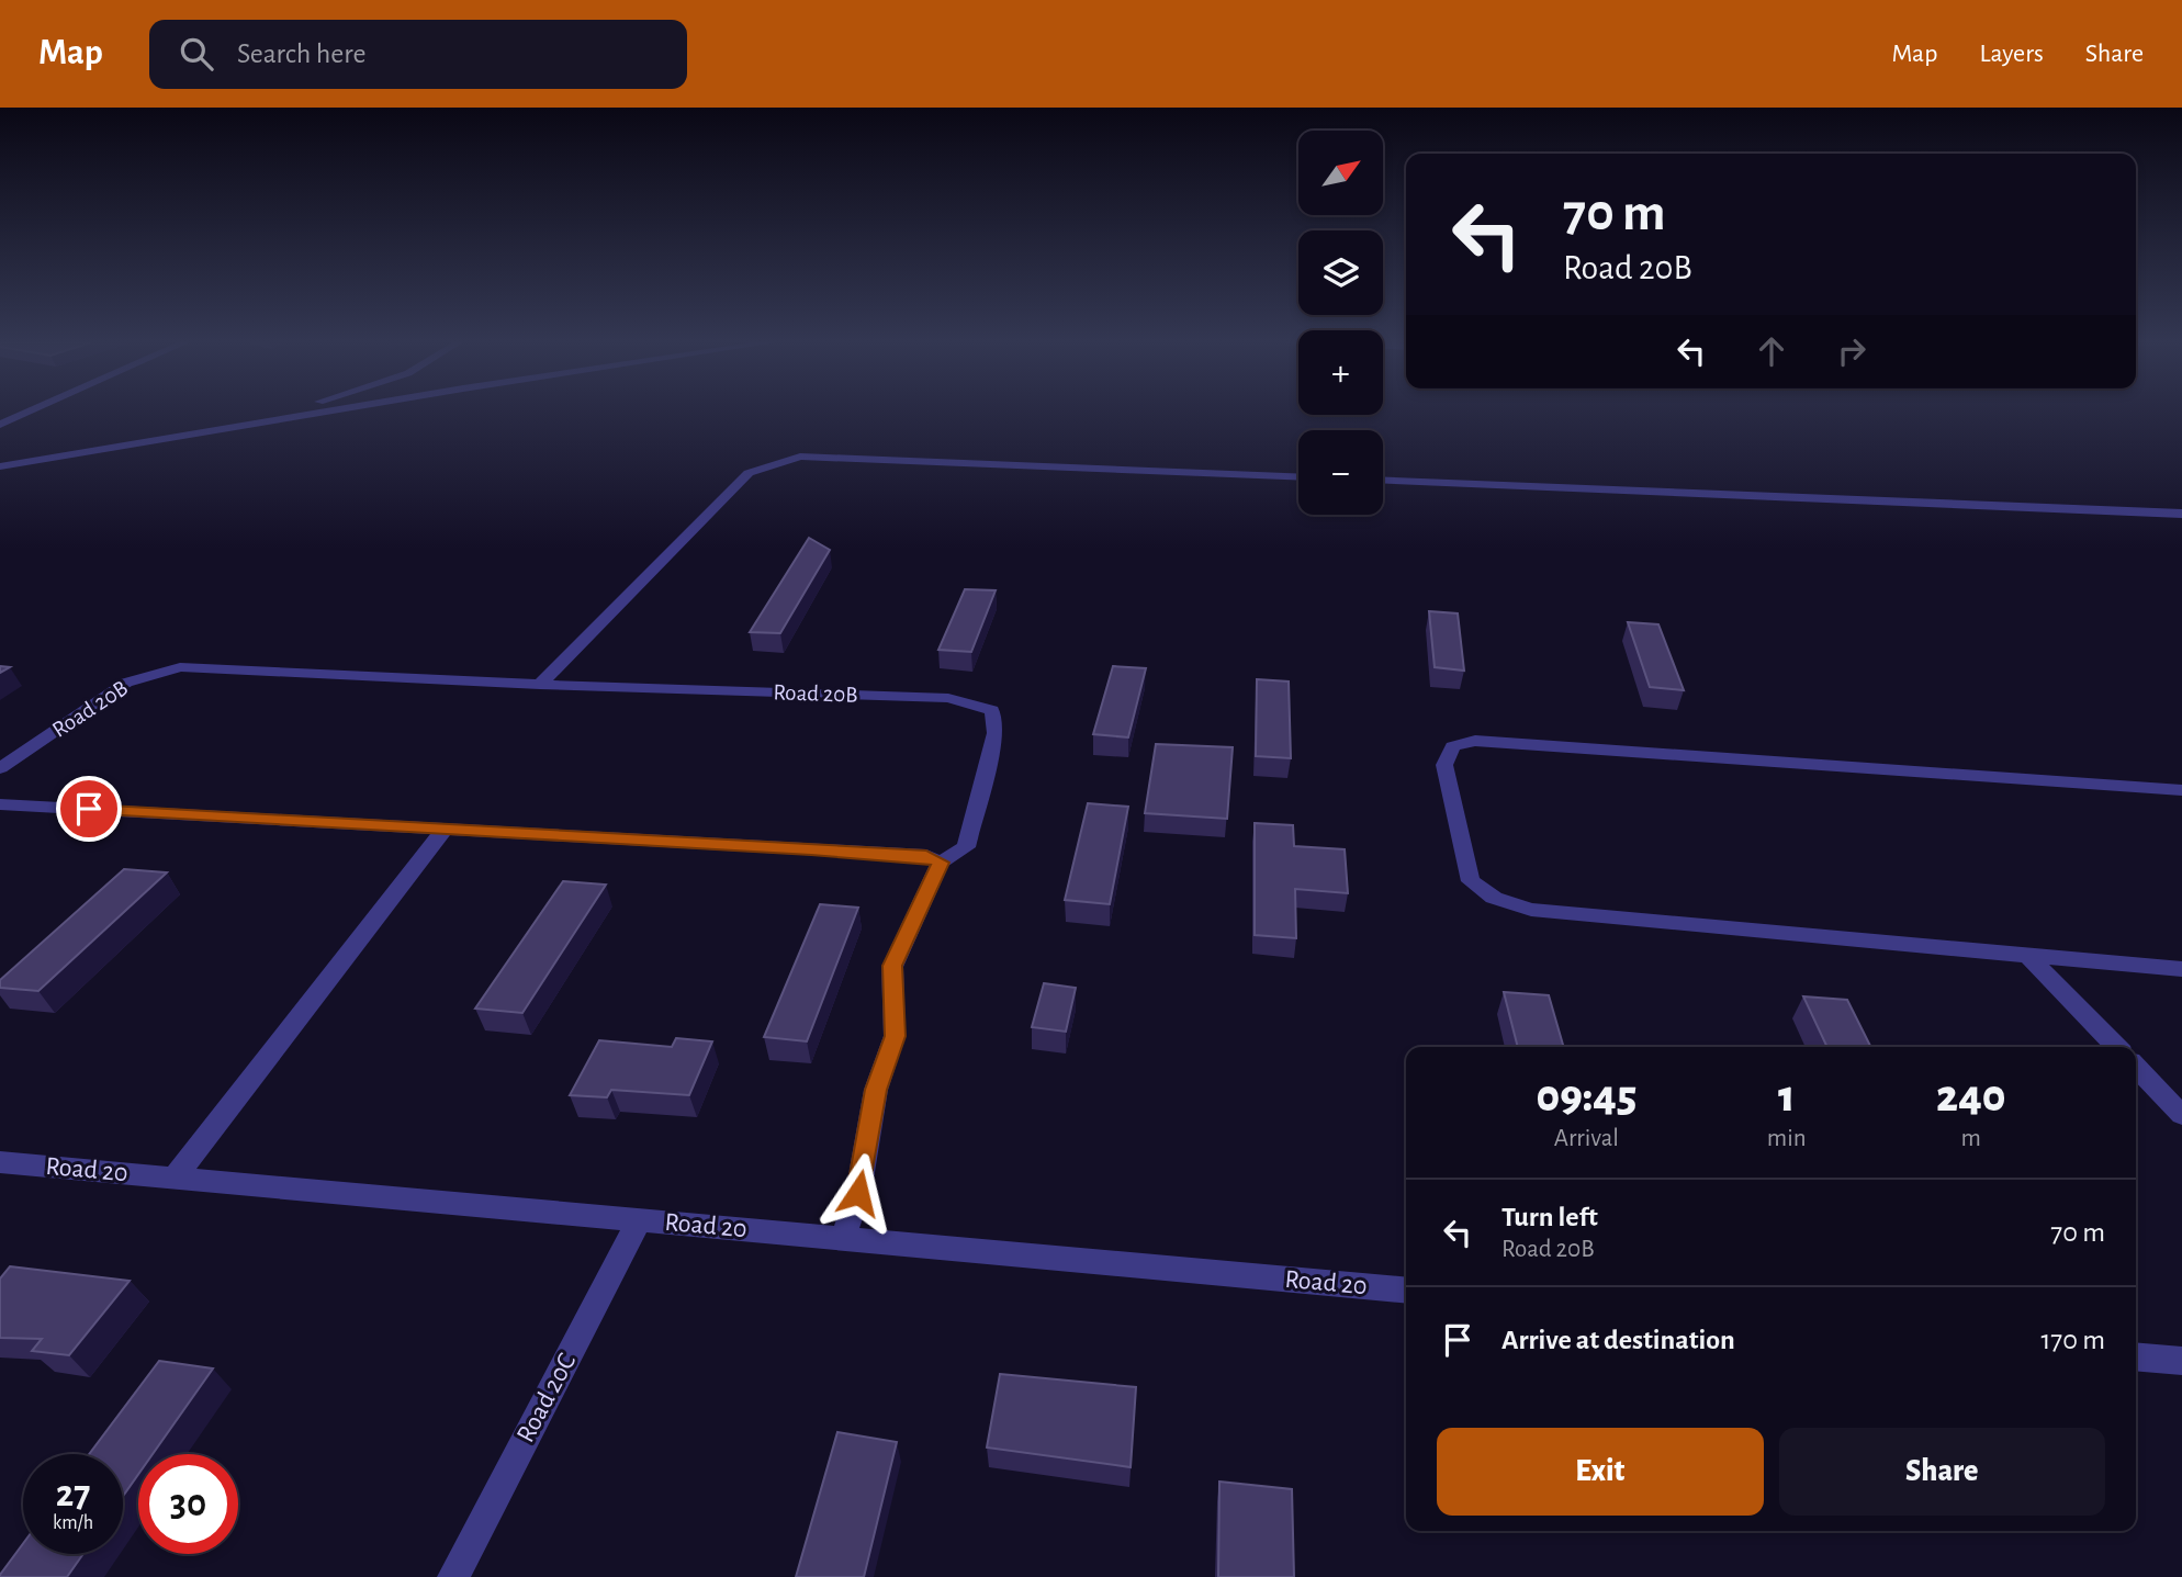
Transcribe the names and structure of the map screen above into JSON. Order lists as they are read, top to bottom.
{
  "streets": {
    "street": ["Road 20B", "Road 20", "Road 20C"]
  },
  "crossings": [
    ["Road 20", "Road 20C"]
  ],
  "north": "top right",
  "page": {
    "header": "Map",
    "search": "Search here",
    "nav": ["Map", "Layers", "Share"],
    "map_buttons": ["+", "−"],
    "turn": ["70 m", "Road 20B"],
    "eta": [
      "09:45",
      "Arrival",
      "1",
      "min",
      "240",
      "m"
    ],
    "list": [
      {
        "name": "Turn left",
        "note": "Road 20B",
        "value": "70 m"
      },
      {
        "name": "Arrive at destination",
        "value": "170 m"
      }
    ],
    "buttons": ["Exit", "Share"],
    "speed": "27 km/h",
    "limit": "30"
  }
}
